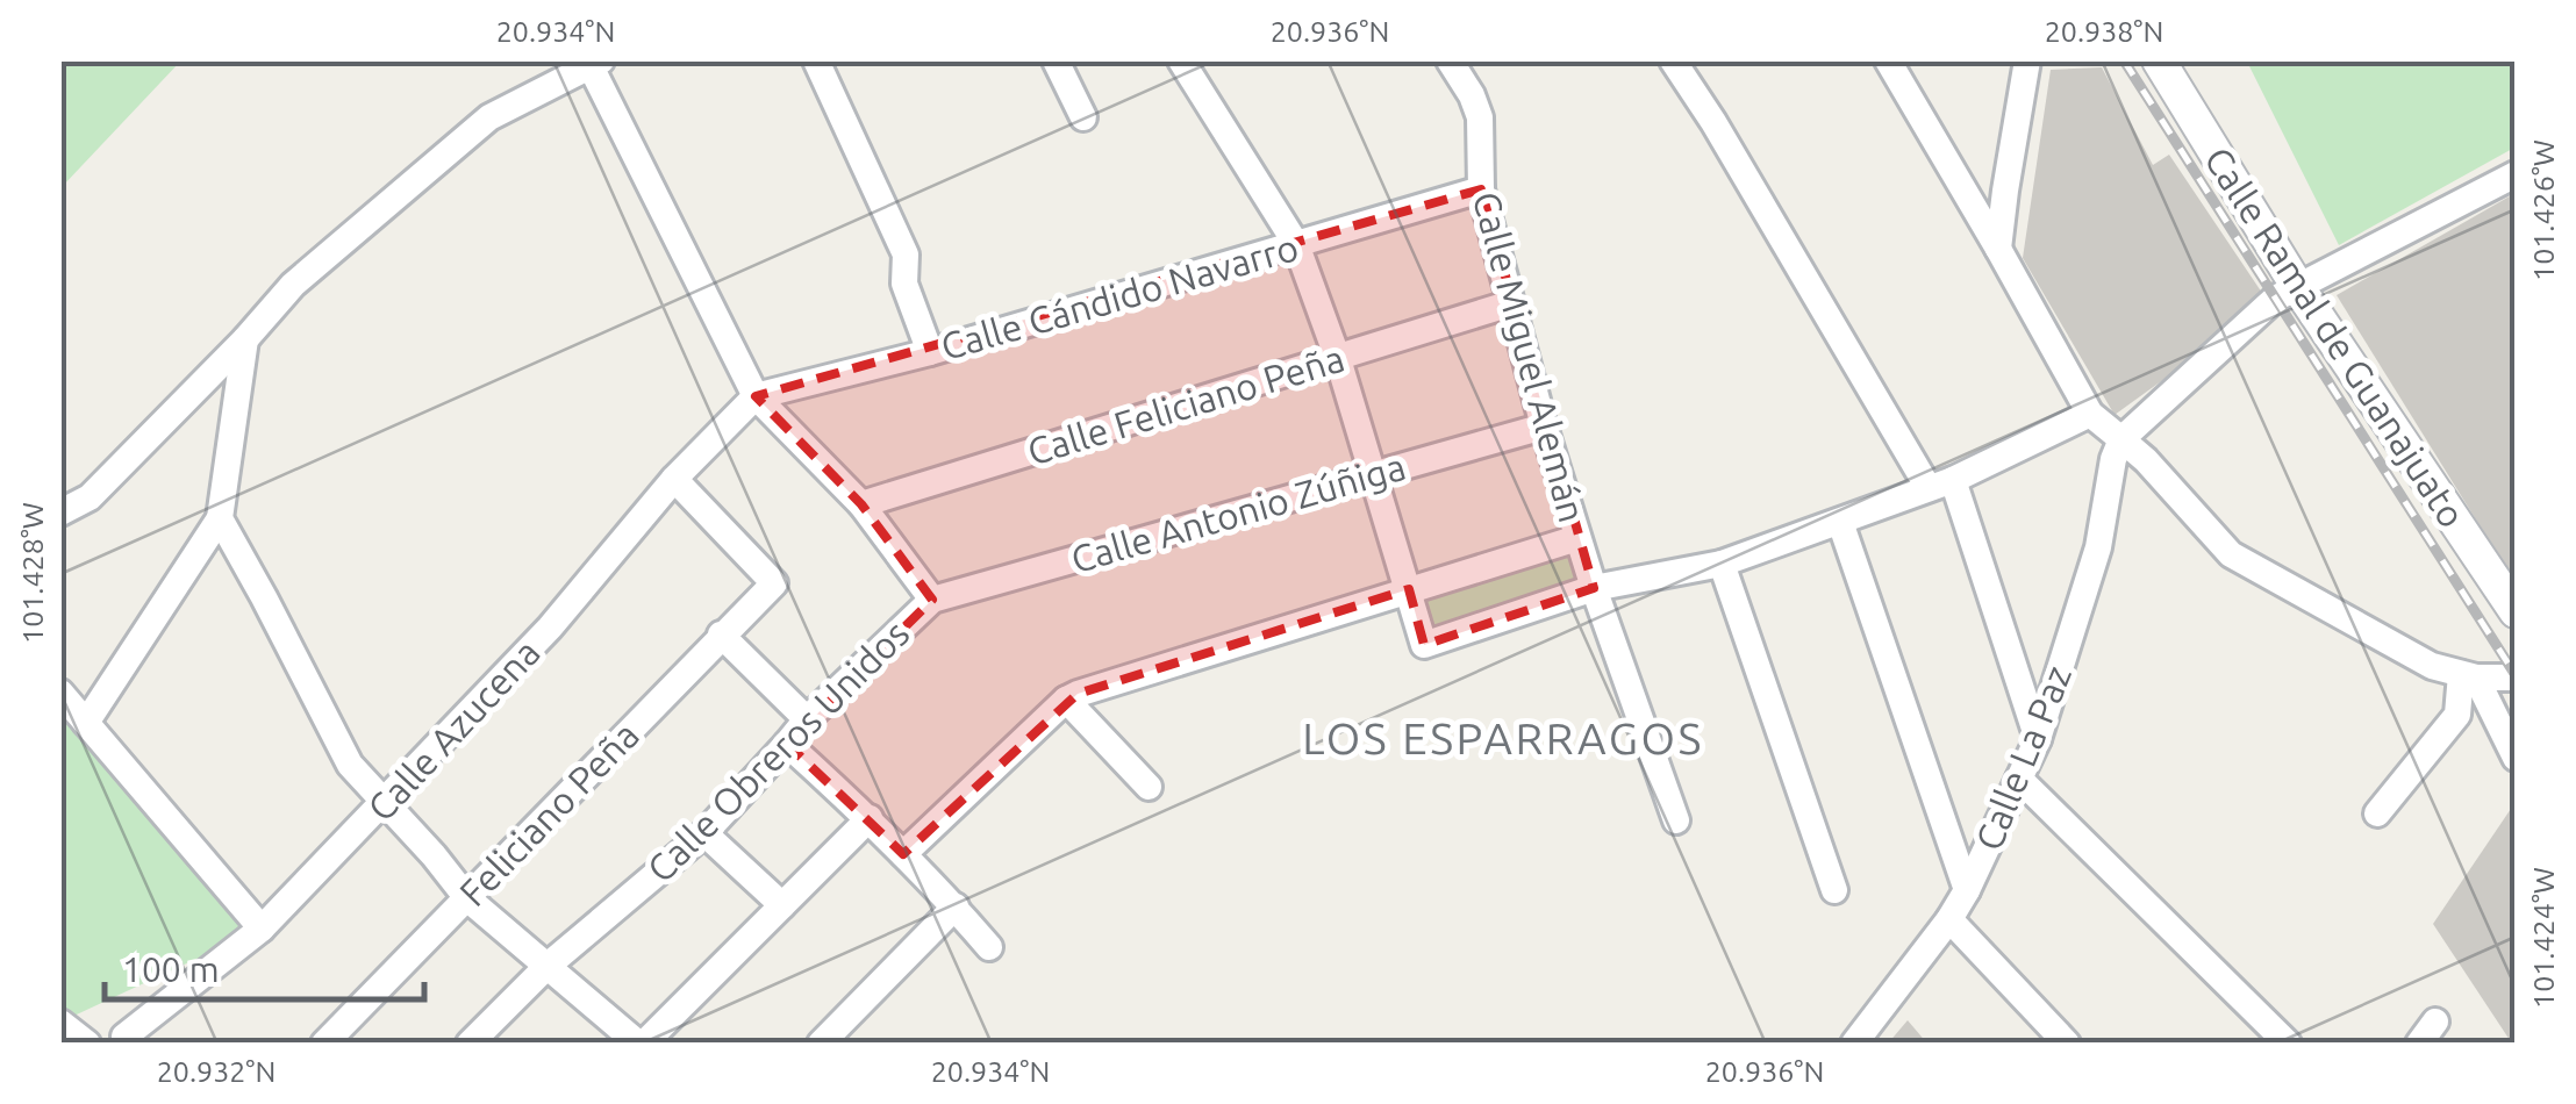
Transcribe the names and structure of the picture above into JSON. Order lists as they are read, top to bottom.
{
  "streets": {
    "street": [
      "Calle Cándido Navarro",
      "Calle Ramal de Guanajuato",
      "Calle Miguel Alemán",
      "Calle Feliciano Peña",
      "Calle Antonio Zúñiga",
      "Calle Azucena",
      "Calle Obreros Unidos",
      "Calle La Paz",
      "Feliciano Peña"
    ]
  },
  "crossings": [
    ["Calle Cándido Navarro", "Calle Miguel Alemán"],
    ["Calle Cándido Navarro", "Calle Azucena"],
    ["Calle Miguel Alemán", "Calle Feliciano Peña"],
    ["Calle Miguel Alemán", "Calle Antonio Zúñiga"],
    ["Calle Antonio Zúñiga", "Calle Obreros Unidos"],
    ["Calle Azucena", "Feliciano Peña"]
  ],
  "districts": ["LOS ESPARRAGOS"],
  "scale_bar": "100 m",
  "coordinates": [
    "20.934°N",
    "20.936°N",
    "20.938°N",
    "101.426°W",
    "101.428°W",
    "101.424°W",
    "20.932°N"
  ]
}
